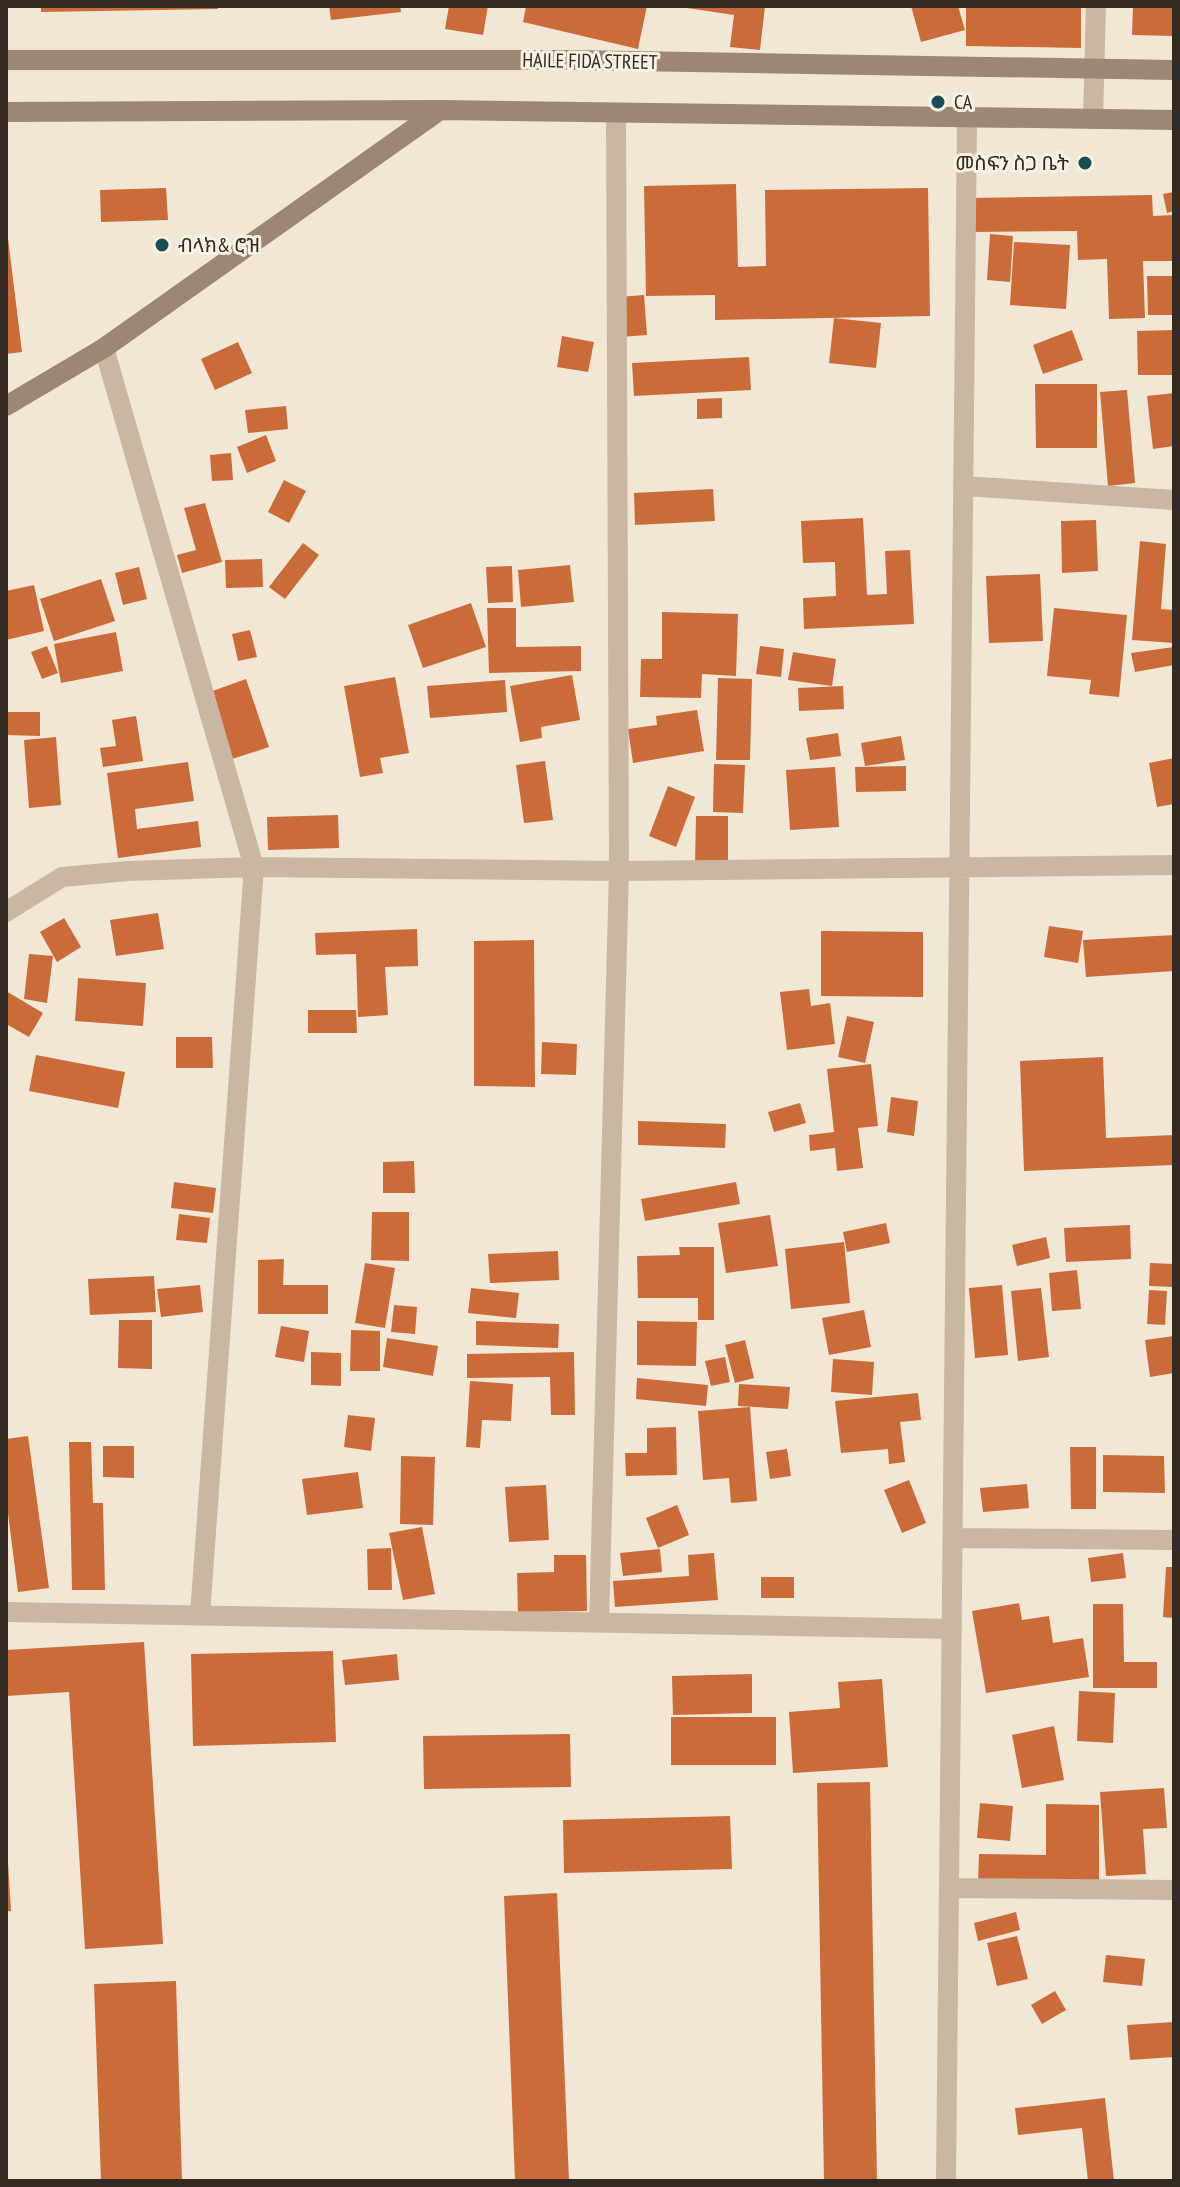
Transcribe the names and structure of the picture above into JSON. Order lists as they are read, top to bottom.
{
  "streets": {
    "street": ["HAILE FIDA STREET"]
  },
  "places": ["CA", "መስፍን ስጋ ቤት", "ብላክ& ሮዝ"]
}
